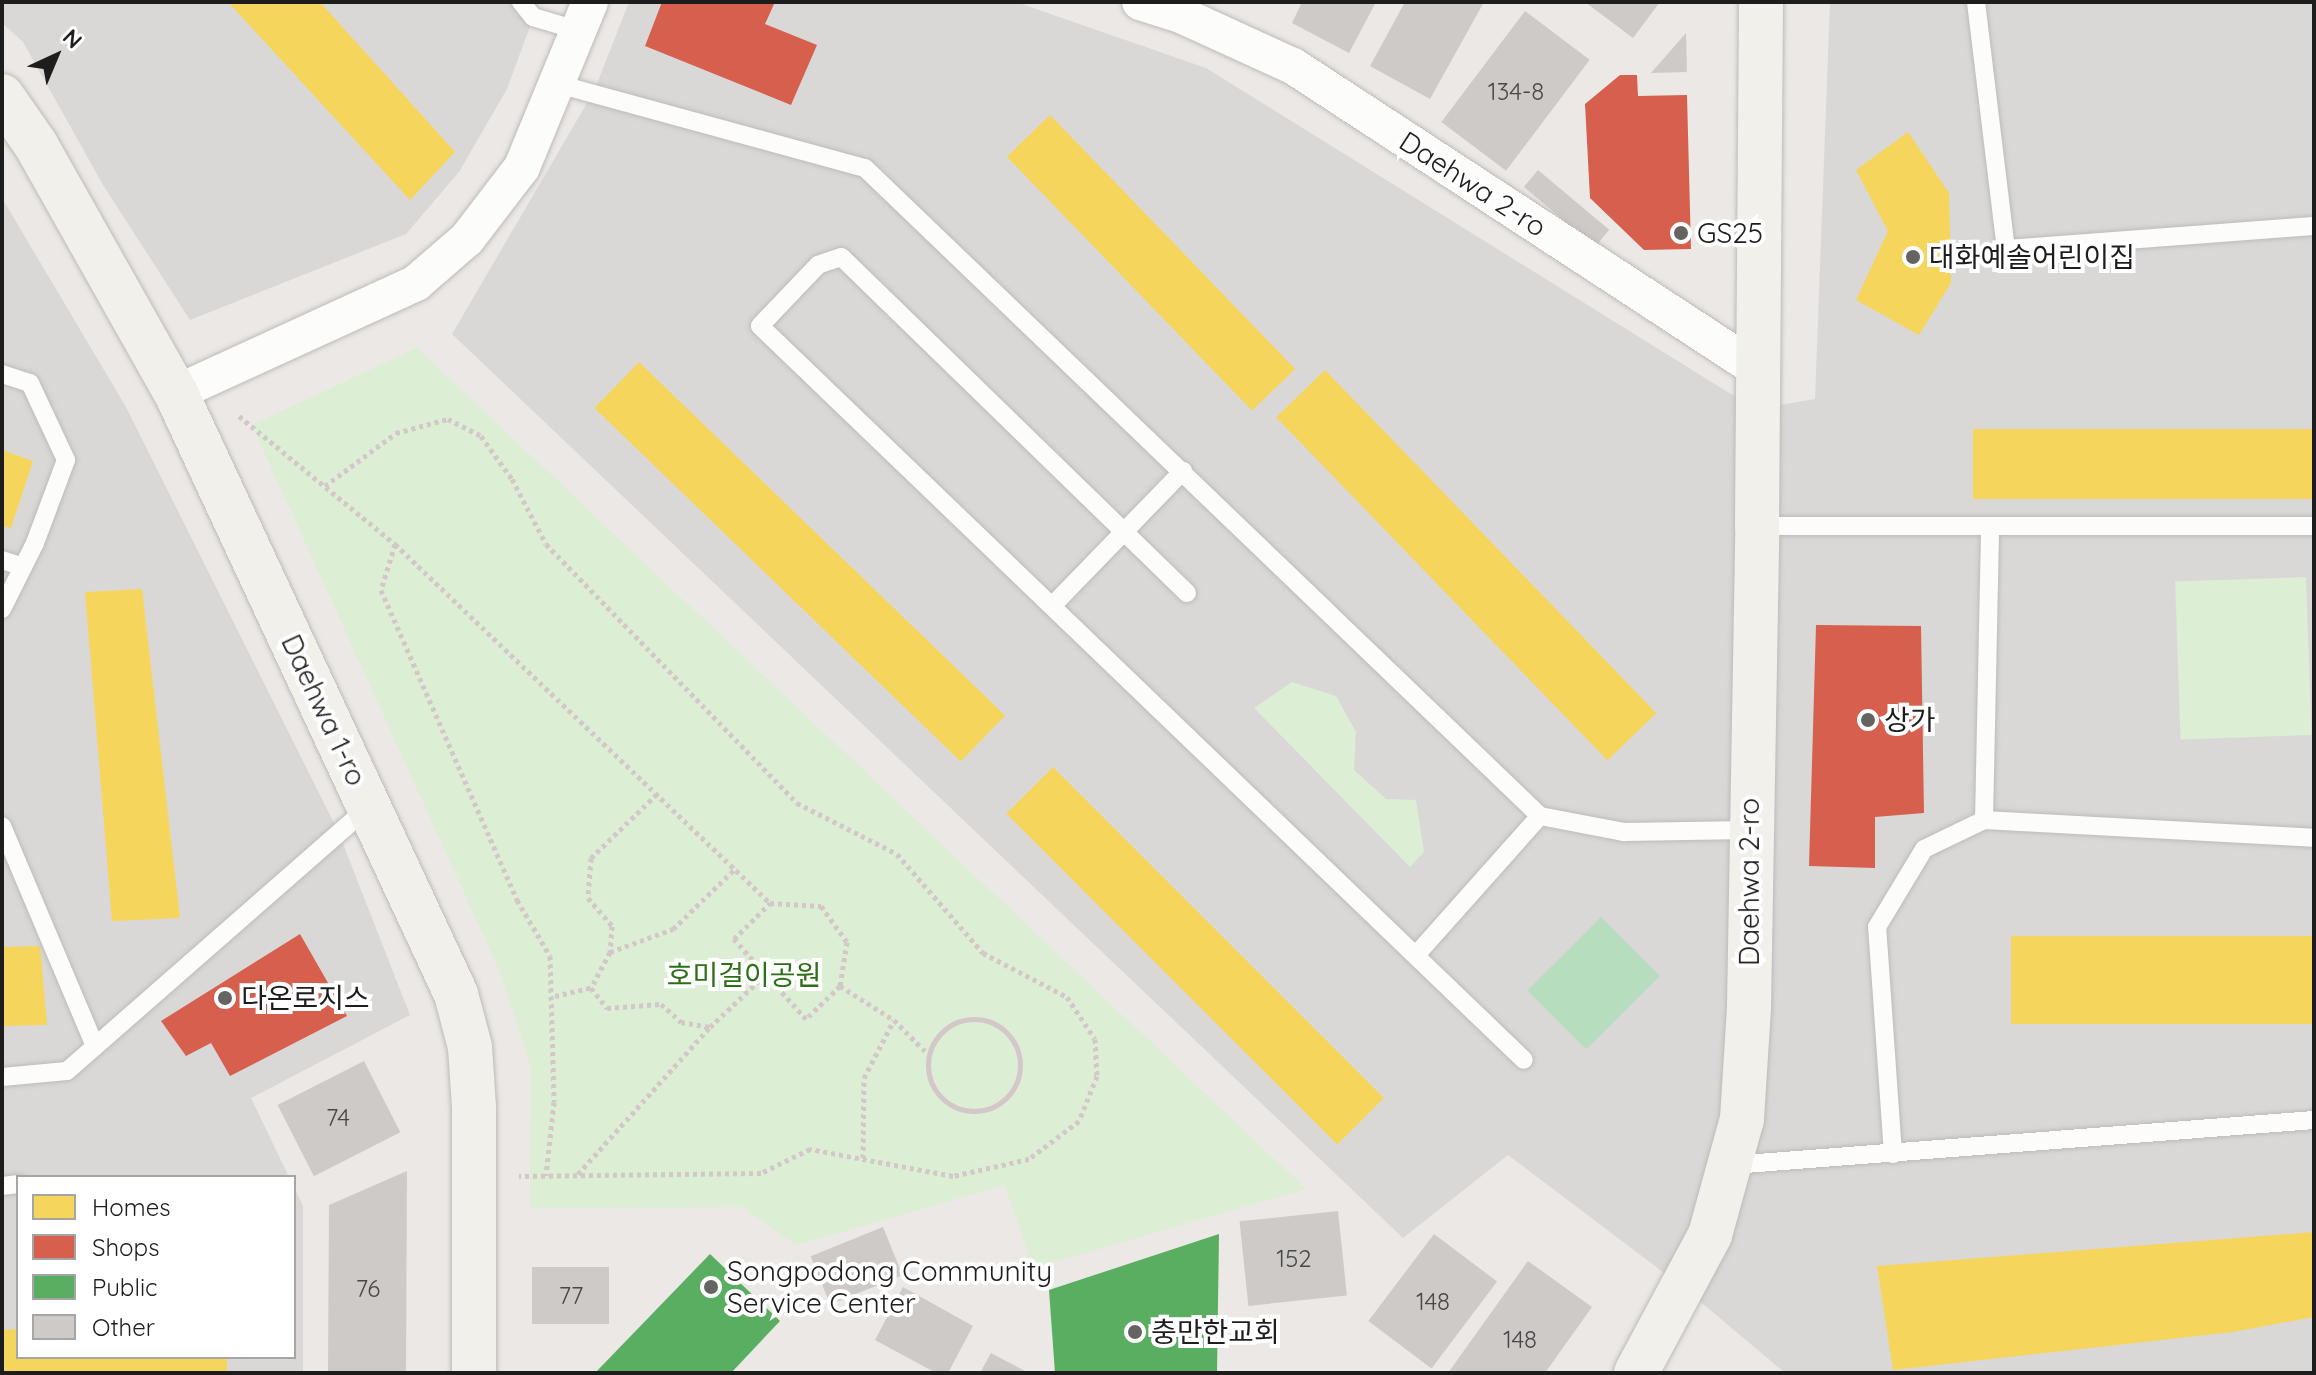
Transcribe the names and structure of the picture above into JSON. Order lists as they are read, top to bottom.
{
  "streets": {
    "street": ["Daehwa 2-ro", "Daehwa 1-ro"]
  },
  "parks": ["호미걸이공원"],
  "places": [
    "GS25",
    "대화예솔어린이집",
    "상가",
    "다온로지스",
    "Songpodong Community Service Center",
    "충만한교회"
  ],
  "house_numbers": [
    "134-8",
    "74",
    "152",
    "76",
    "77",
    "148",
    "148"
  ],
  "legend": [
    "Homes",
    "Shops",
    "Public",
    "Other"
  ],
  "north": "top right"
}
